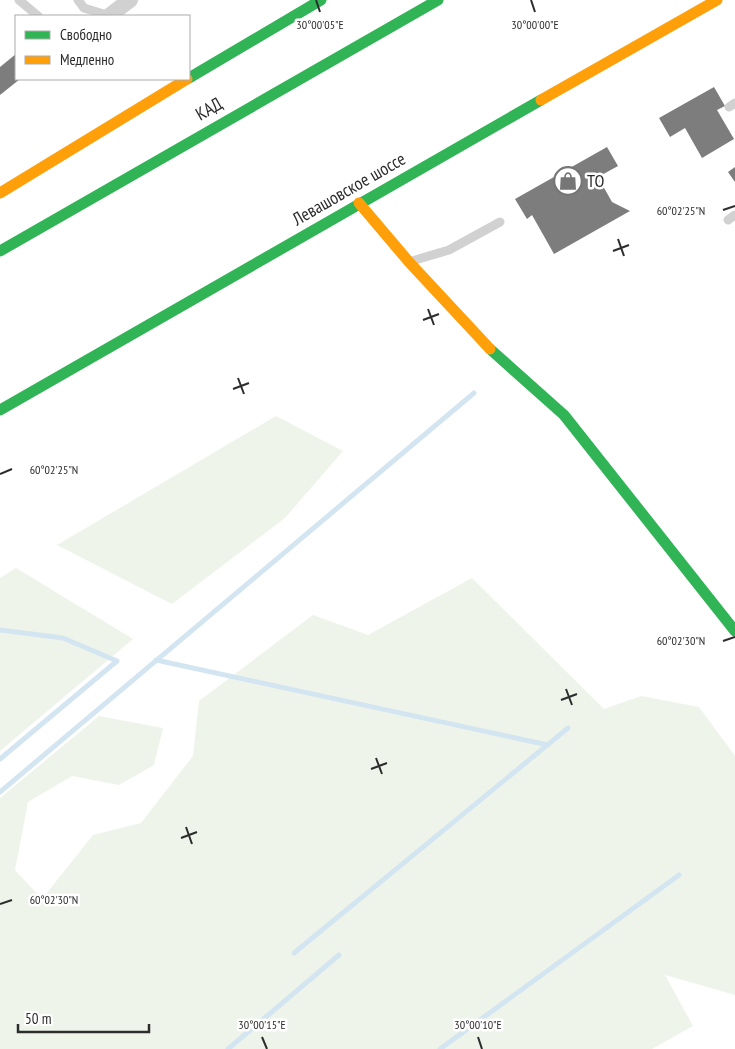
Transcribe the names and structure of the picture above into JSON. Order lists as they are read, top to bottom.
{
  "streets": {
    "main road": ["КАД", "Левашовское шоссе"]
  },
  "places": {
    "shop": ["ТО"]
  },
  "legend": ["Свободно", "Медленно"],
  "scale_bar": "50 m",
  "coordinates": [
    "30°00'05\"E",
    "30°00'00\"E",
    "60°02'25\"N",
    "60°02'30\"N",
    "30°00'15\"E",
    "30°00'10\"E"
  ]
}
